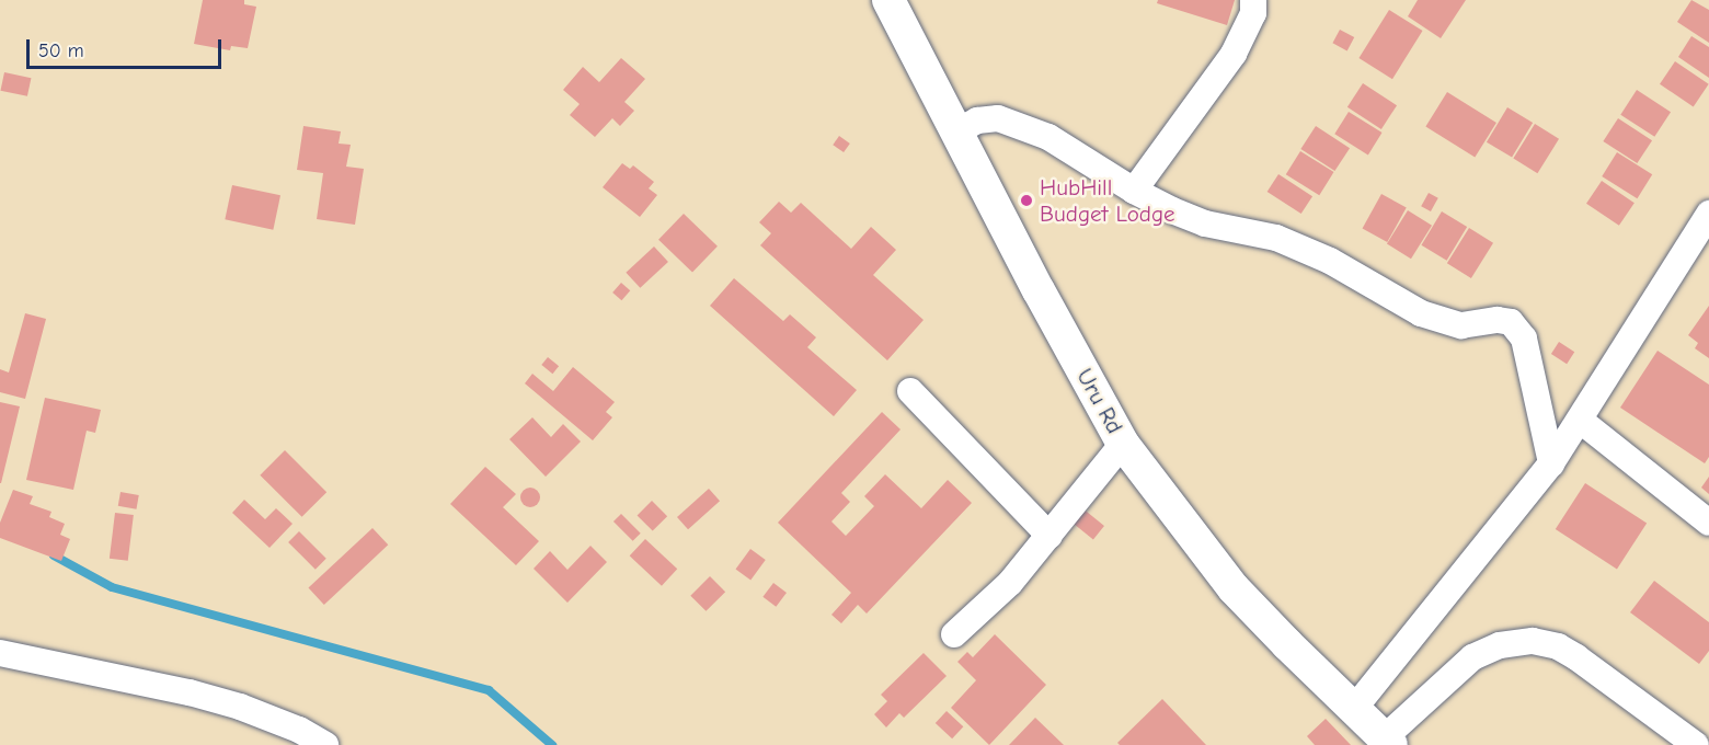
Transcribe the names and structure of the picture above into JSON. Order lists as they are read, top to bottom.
{
  "streets": {
    "street": ["Uru Rd"]
  },
  "places": ["HubHill Budget Lodge"],
  "scale_bar": "50 m"
}
